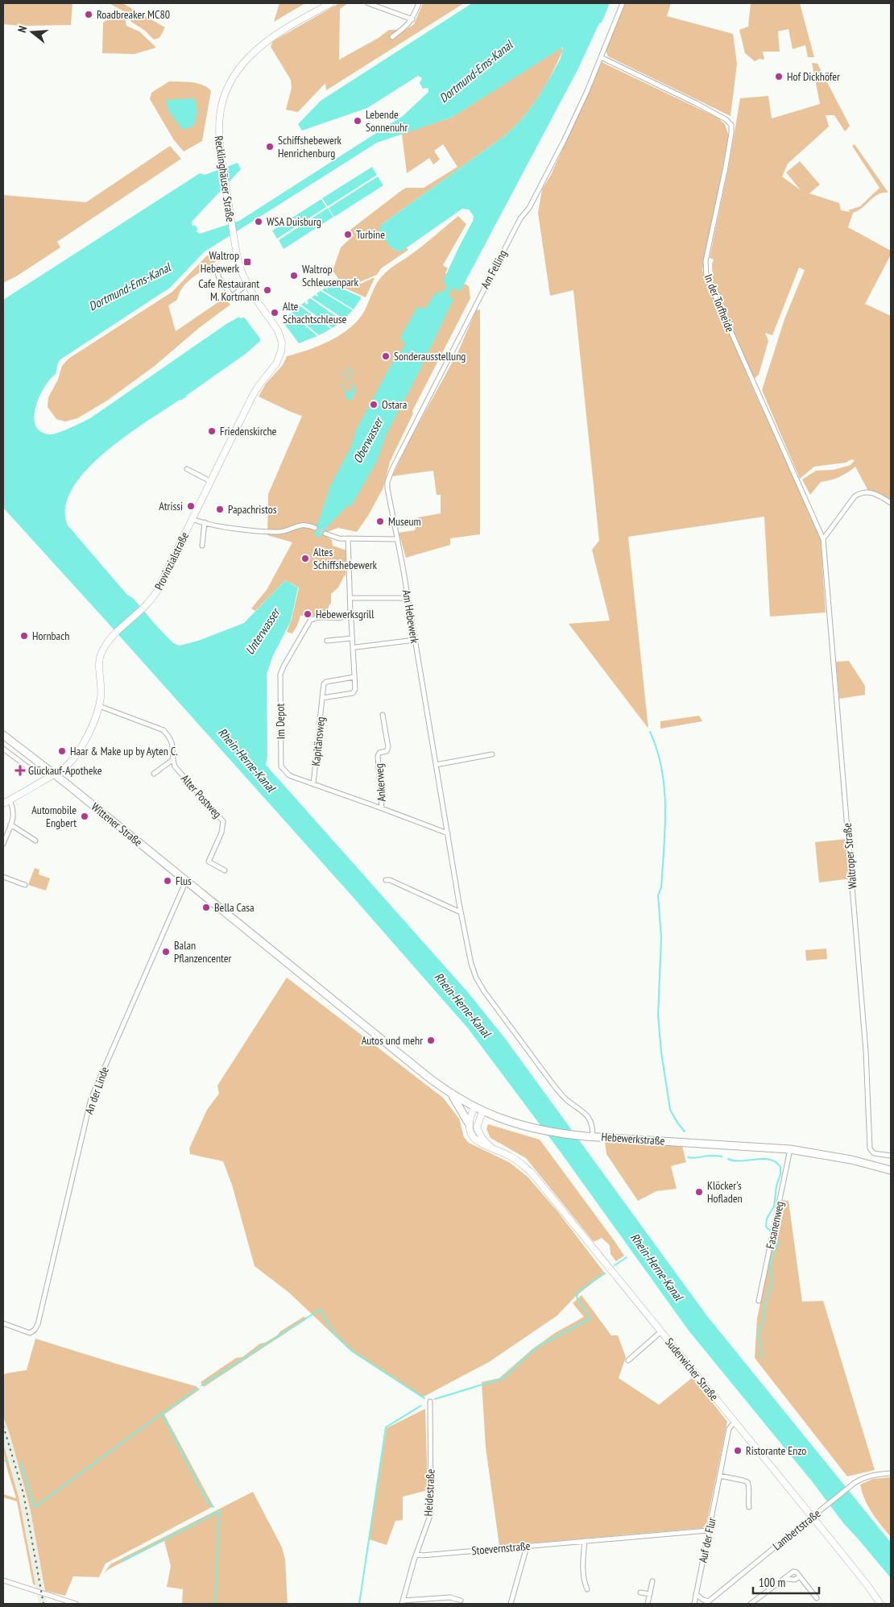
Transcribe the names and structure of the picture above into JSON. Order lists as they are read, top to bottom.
{
  "streets": {
    "main road": [
      "Recklinghäuser Straße",
      "Provinzialstraße",
      "Wittener Straße",
      "Hebewerkstraße",
      "Suderwicher Straße"
    ],
    "street": [
      "Am Felling",
      "In der Torfheide",
      "Am Hebewerk",
      "Im Depot",
      "Kapitänsweg",
      "Ankerweg",
      "Alter Postweg",
      "Waltroper Straße",
      "An der Linde",
      "Fasanenweg",
      "Heidestraße",
      "Lambertstraße",
      "Auf der Flur",
      "Stoevernstraße"
    ]
  },
  "crossings": [
    ["Recklinghäuser Straße", "Provinzialstraße"],
    ["Am Felling", "In der Torfheide"],
    ["Am Felling", "Am Hebewerk"],
    ["In der Torfheide", "Waltroper Straße"],
    ["Provinzialstraße", "Wittener Straße"],
    ["Am Hebewerk", "Im Depot"],
    ["Am Hebewerk", "Hebewerkstraße"],
    ["Im Depot", "Kapitänsweg"],
    ["Im Depot", "Ankerweg"],
    ["Im Depot", "Hebewerkstraße"],
    ["Wittener Straße", "An der Linde"],
    ["Hebewerkstraße", "Fasanenweg"],
    ["Suderwicher Straße", "Auf der Flur"],
    ["Heidestraße", "Stoevernstraße"],
    ["Lambertstraße", "Auf der Flur"],
    ["Auf der Flur", "Stoevernstraße"]
  ],
  "water": [
    "Dortmund-Ems-Kanal",
    "Oberwasser",
    "Unterwasser",
    "Rhein-Herne-Kanal"
  ],
  "places": {
    "other": [
      "Roadbreaker MC80",
      "Hof Dickhöfer",
      "Lebende Sonnenuhr",
      "Schiffshebewerk Henrichenburg",
      "WSA Duisburg",
      "Turbine",
      "Waltrop Schleusenpark",
      "Cafe Restaurant M. Kortmann",
      "Alte Schachtschleuse",
      "Sonderausstellung",
      "Ostara",
      "Friedenskirche",
      "Atrissi",
      "Papachristos",
      "Museum",
      "Altes Schiffshebewerk",
      "Hebewerksgrill",
      "Hornbach",
      "Haar & Make up by Ayten C.",
      "Automobile Engbert",
      "Flus",
      "Bella Casa",
      "Balan Pflanzencenter",
      "Autos und mehr",
      "Klöcker's Hofladen",
      "Ristorante Enzo"
    ],
    "transit": ["Waltrop Hebewerk"],
    "health": ["Glückauf-Apotheke"]
  },
  "scale_bar": "100 m",
  "north": "left"
}
